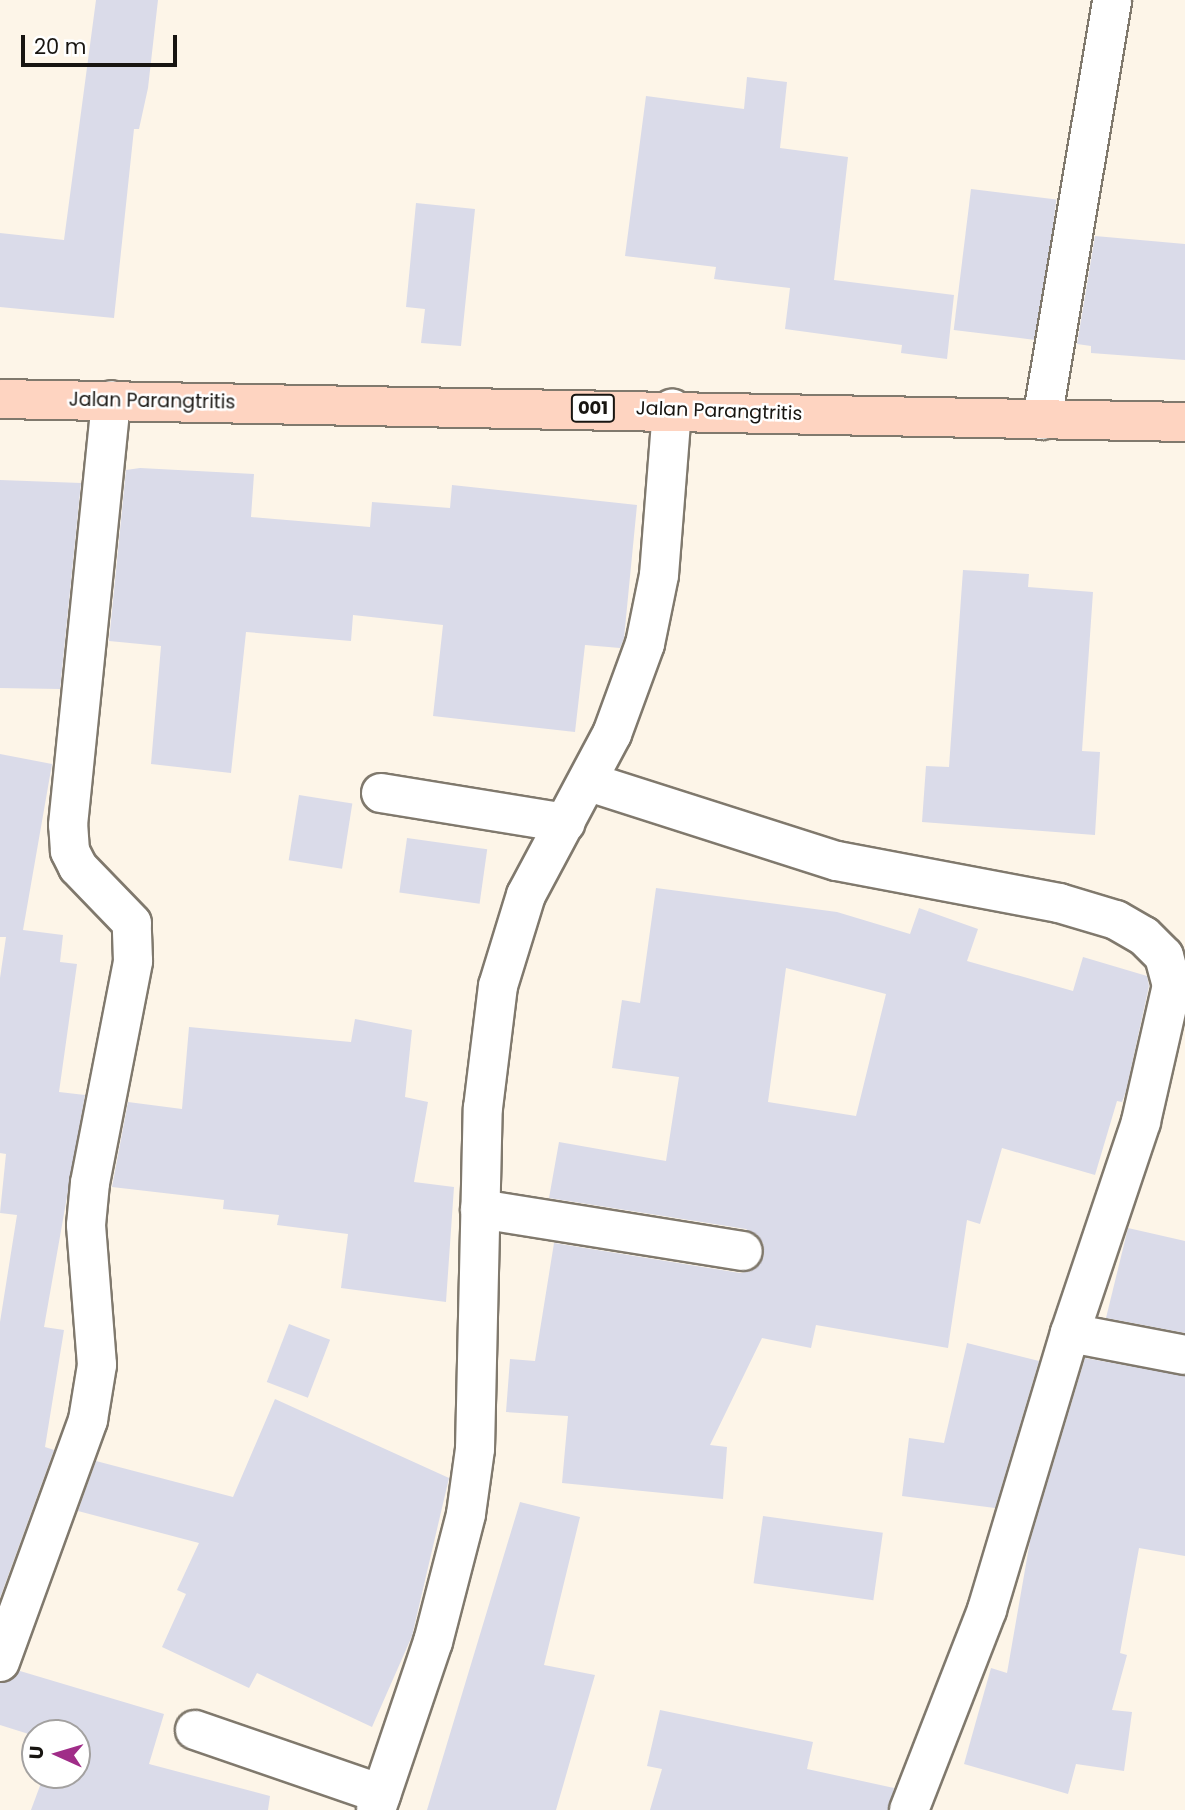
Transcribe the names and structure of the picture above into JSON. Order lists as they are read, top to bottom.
{
  "streets": {
    "main road": ["Jalan Parangtritis", "001"]
  },
  "scale_bar": "20 m",
  "north": "left"
}
